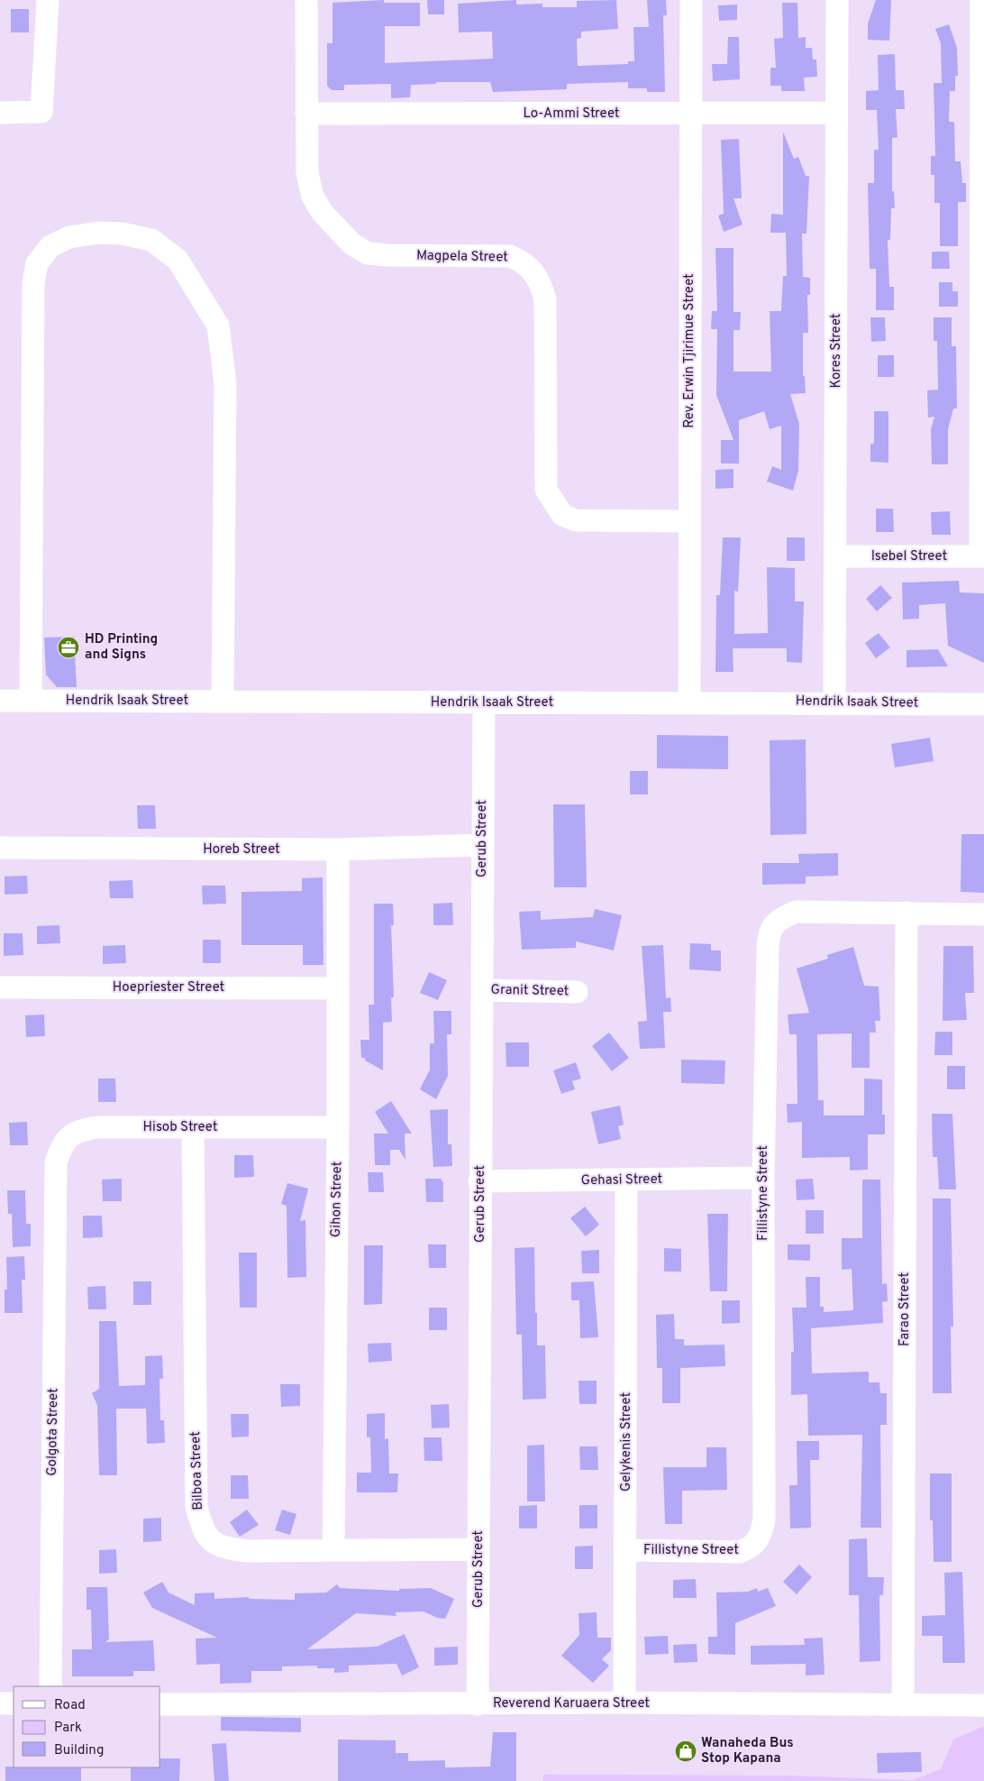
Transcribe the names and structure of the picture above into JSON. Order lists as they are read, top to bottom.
{
  "streets": {
    "street": [
      "Lo-Ammi Street",
      "Magpela Street",
      "Rev. Erwin Tjirimue Street",
      "Kores Street",
      "Isebel Street",
      "Hendrik Isaak Street",
      "Gerub Street",
      "Horeb Street",
      "Hoepriester Street",
      "Granit Street",
      "Hisob Street",
      "Gehasi Street",
      "Fillistyne Street",
      "Gihon Street",
      "Farao Street",
      "Golgota Street",
      "Gelykenis Street",
      "Bilboa Street",
      "Reverend Karuaera Street"
    ]
  },
  "crossings": [
    ["Lo-Ammi Street", "Magpela Street"],
    ["Lo-Ammi Street", "Rev. Erwin Tjirimue Street"],
    ["Lo-Ammi Street", "Kores Street"],
    ["Magpela Street", "Rev. Erwin Tjirimue Street"],
    ["Rev. Erwin Tjirimue Street", "Hendrik Isaak Street"],
    ["Kores Street", "Isebel Street"],
    ["Kores Street", "Hendrik Isaak Street"],
    ["Hendrik Isaak Street", "Gerub Street"],
    ["Gerub Street", "Horeb Street"],
    ["Gerub Street", "Granit Street"],
    ["Gerub Street", "Gehasi Street"],
    ["Gerub Street", "Bilboa Street"],
    ["Gerub Street", "Reverend Karuaera Street"],
    ["Horeb Street", "Gihon Street"],
    ["Hoepriester Street", "Gihon Street"],
    ["Hisob Street", "Gihon Street"],
    ["Hisob Street", "Golgota Street"],
    ["Hisob Street", "Bilboa Street"],
    ["Gehasi Street", "Fillistyne Street"],
    ["Gehasi Street", "Gelykenis Street"],
    ["Fillistyne Street", "Farao Street"],
    ["Fillistyne Street", "Gelykenis Street"],
    ["Gihon Street", "Bilboa Street"],
    ["Farao Street", "Reverend Karuaera Street"],
    ["Gelykenis Street", "Reverend Karuaera Street"]
  ],
  "places": {
    "office": ["HD Printing and Signs"],
    "shop": ["Wanaheda Bus Stop Kapana"]
  },
  "legend": ["Road", "Park", "Building"]
}
